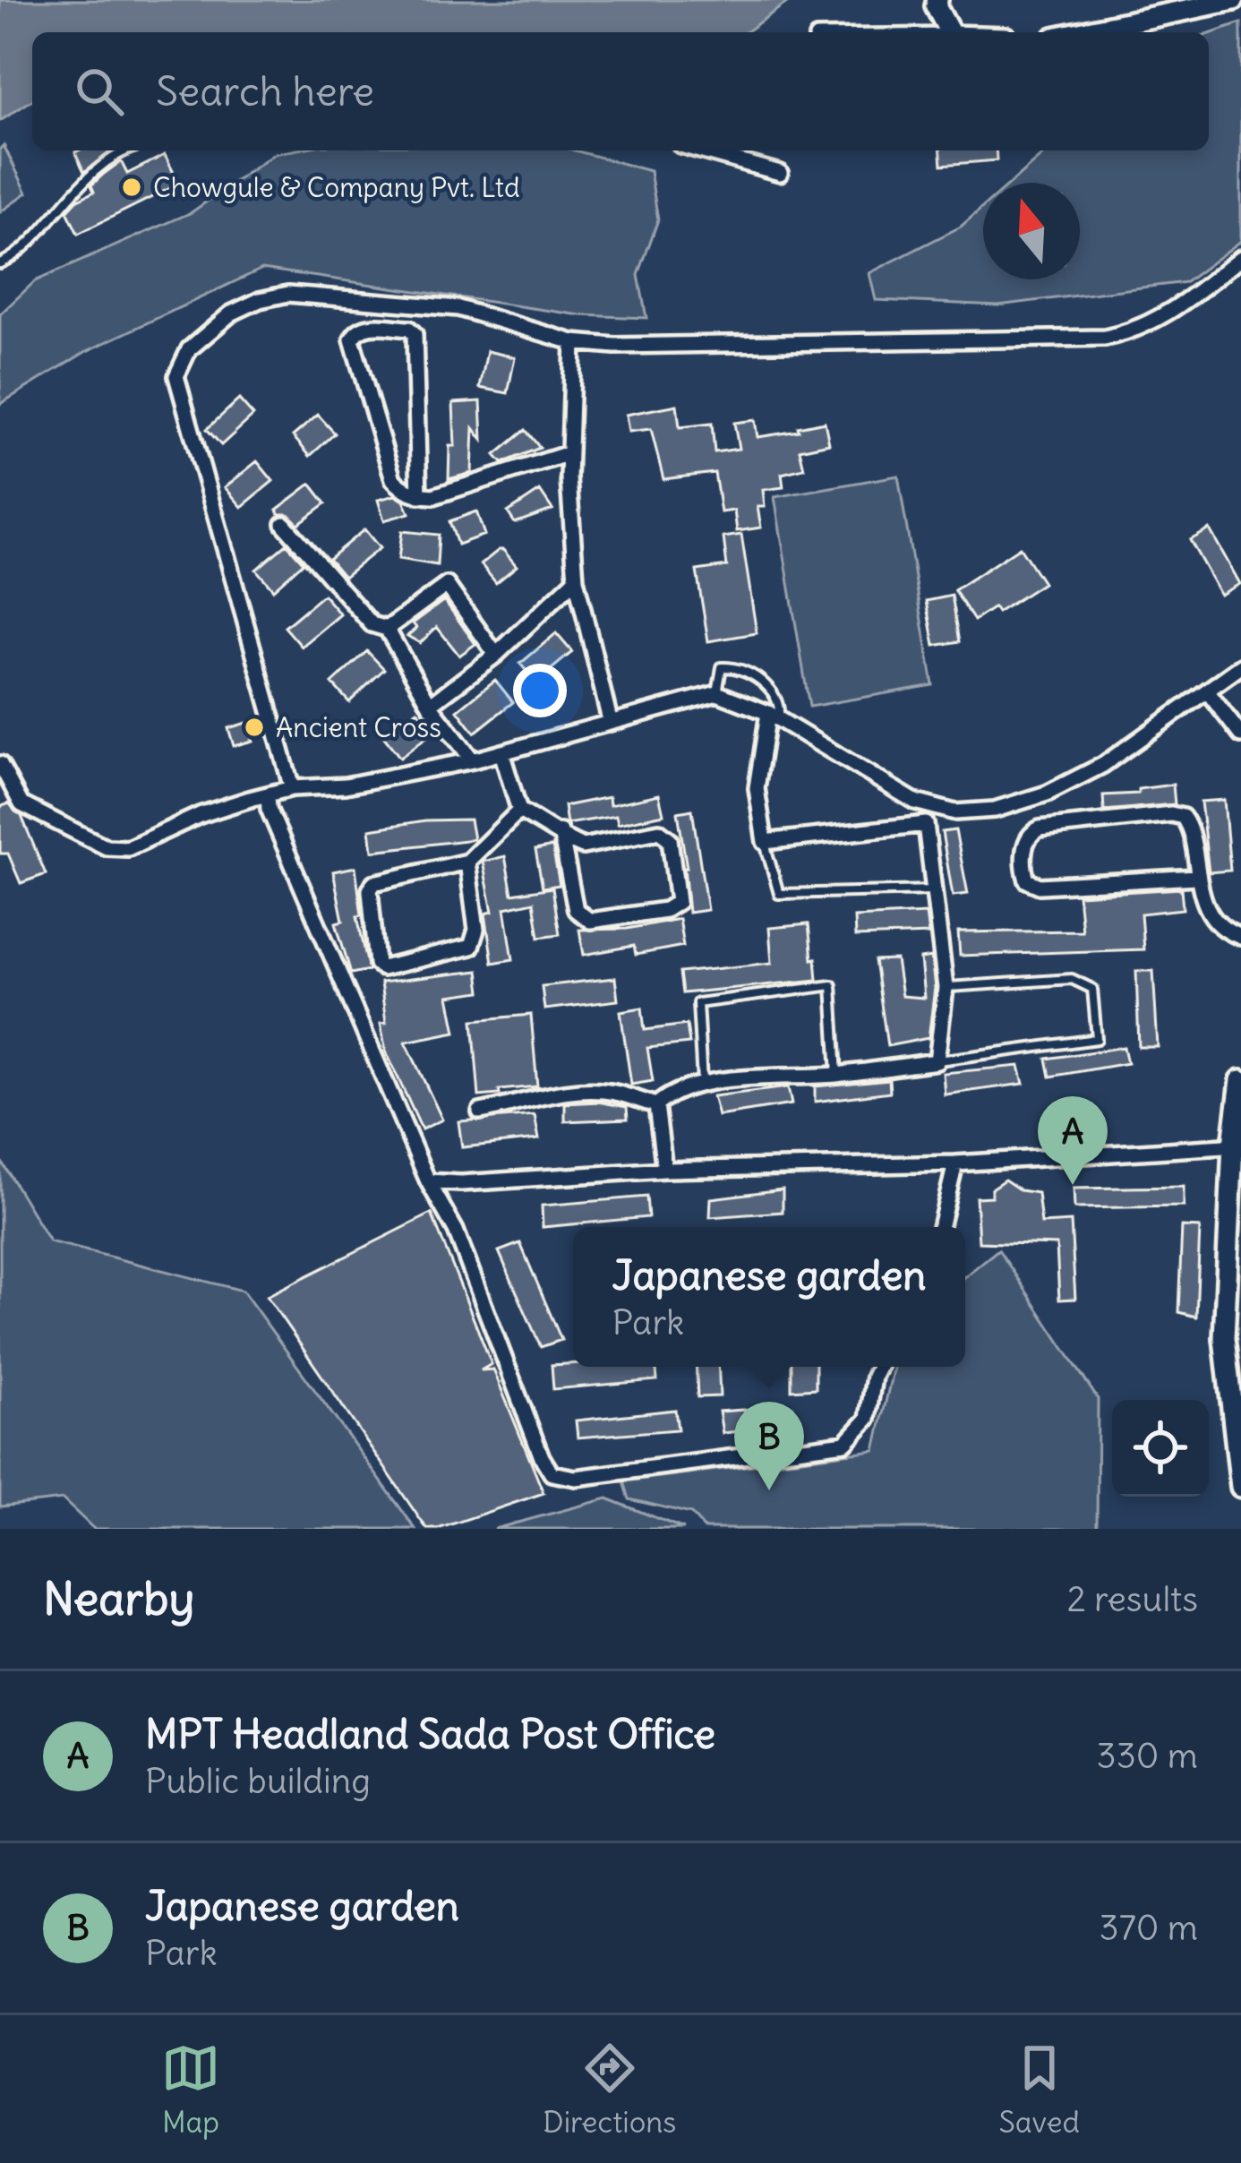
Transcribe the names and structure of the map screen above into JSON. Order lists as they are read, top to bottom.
{
  "places": ["Chowgule & Company Pvt. Ltd", "Ancient Cross"],
  "north": "top",
  "page": {
    "search": "Search here",
    "pins": ["A", "B"],
    "popup": ["Japanese garden", "Park"],
    "heading": ["Nearby", "2 results"],
    "list": [
      {
        "mark": "A",
        "name": "MPT Headland Sada Post Office",
        "note": "Public building",
        "value": "330 m"
      },
      {
        "mark": "B",
        "name": "Japanese garden",
        "note": "Park",
        "value": "370 m"
      }
    ],
    "nav": ["Map", "Directions", "Saved"]
  }
}
